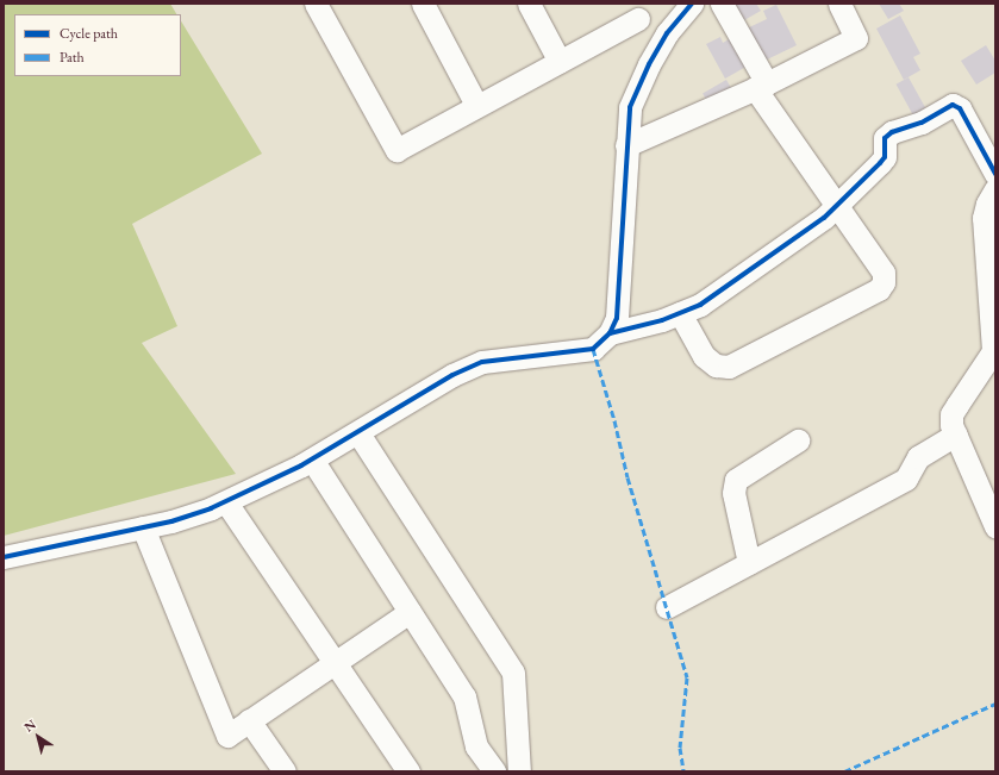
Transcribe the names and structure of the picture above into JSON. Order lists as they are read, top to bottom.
{
  "legend": ["Cycle path", "Path"],
  "north": "top left"
}
